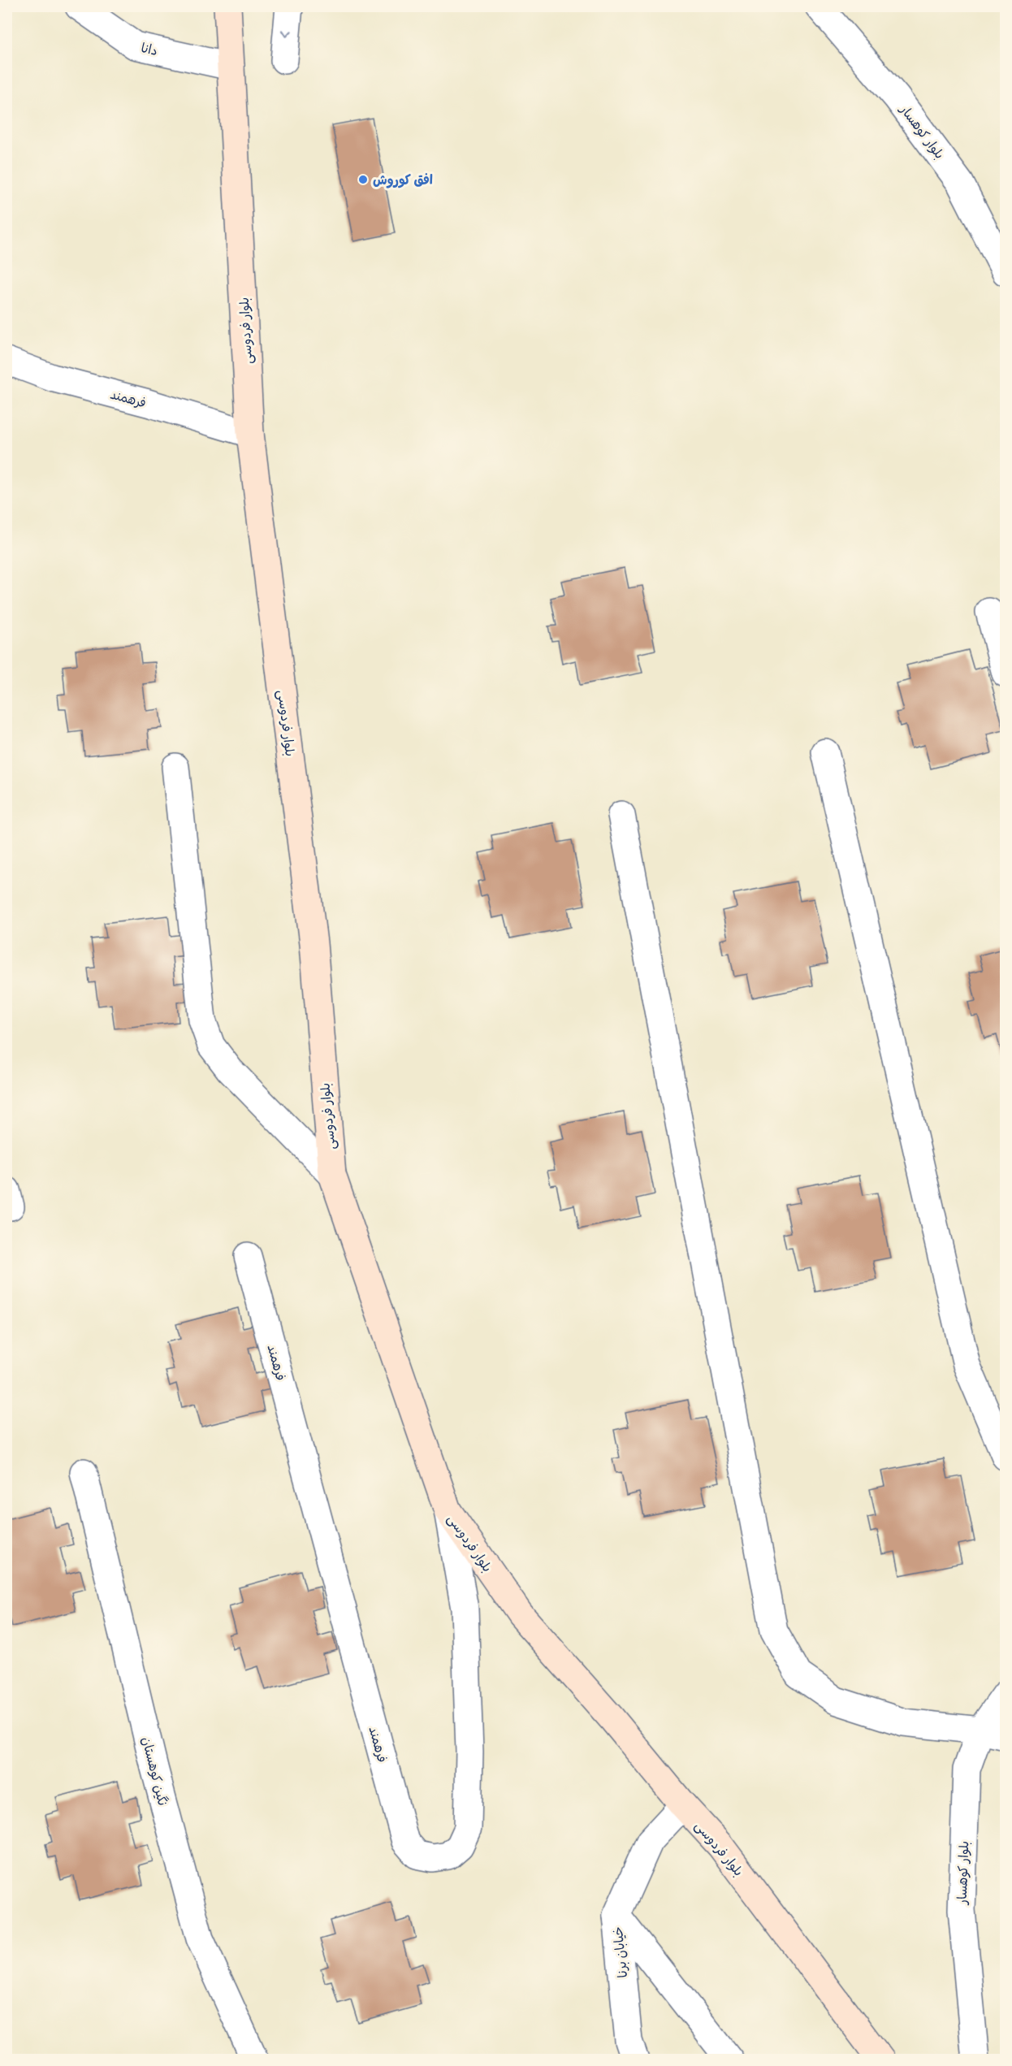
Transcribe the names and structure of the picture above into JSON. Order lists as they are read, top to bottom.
{
  "streets": {
    "main road": ["بلوار فردوسی"],
    "street": [
      "دانا",
      "بلوار کوهسار",
      "فرهمند",
      "نگین کوهستان",
      "خیابان برنا"
    ]
  },
  "crossings": [
    ["دانا", "بلوار فردوسی"],
    ["بلوار فردوسی", "فرهمند"],
    ["بلوار فردوسی", "خیابان برنا"]
  ],
  "places": ["افق کوروش"]
}
